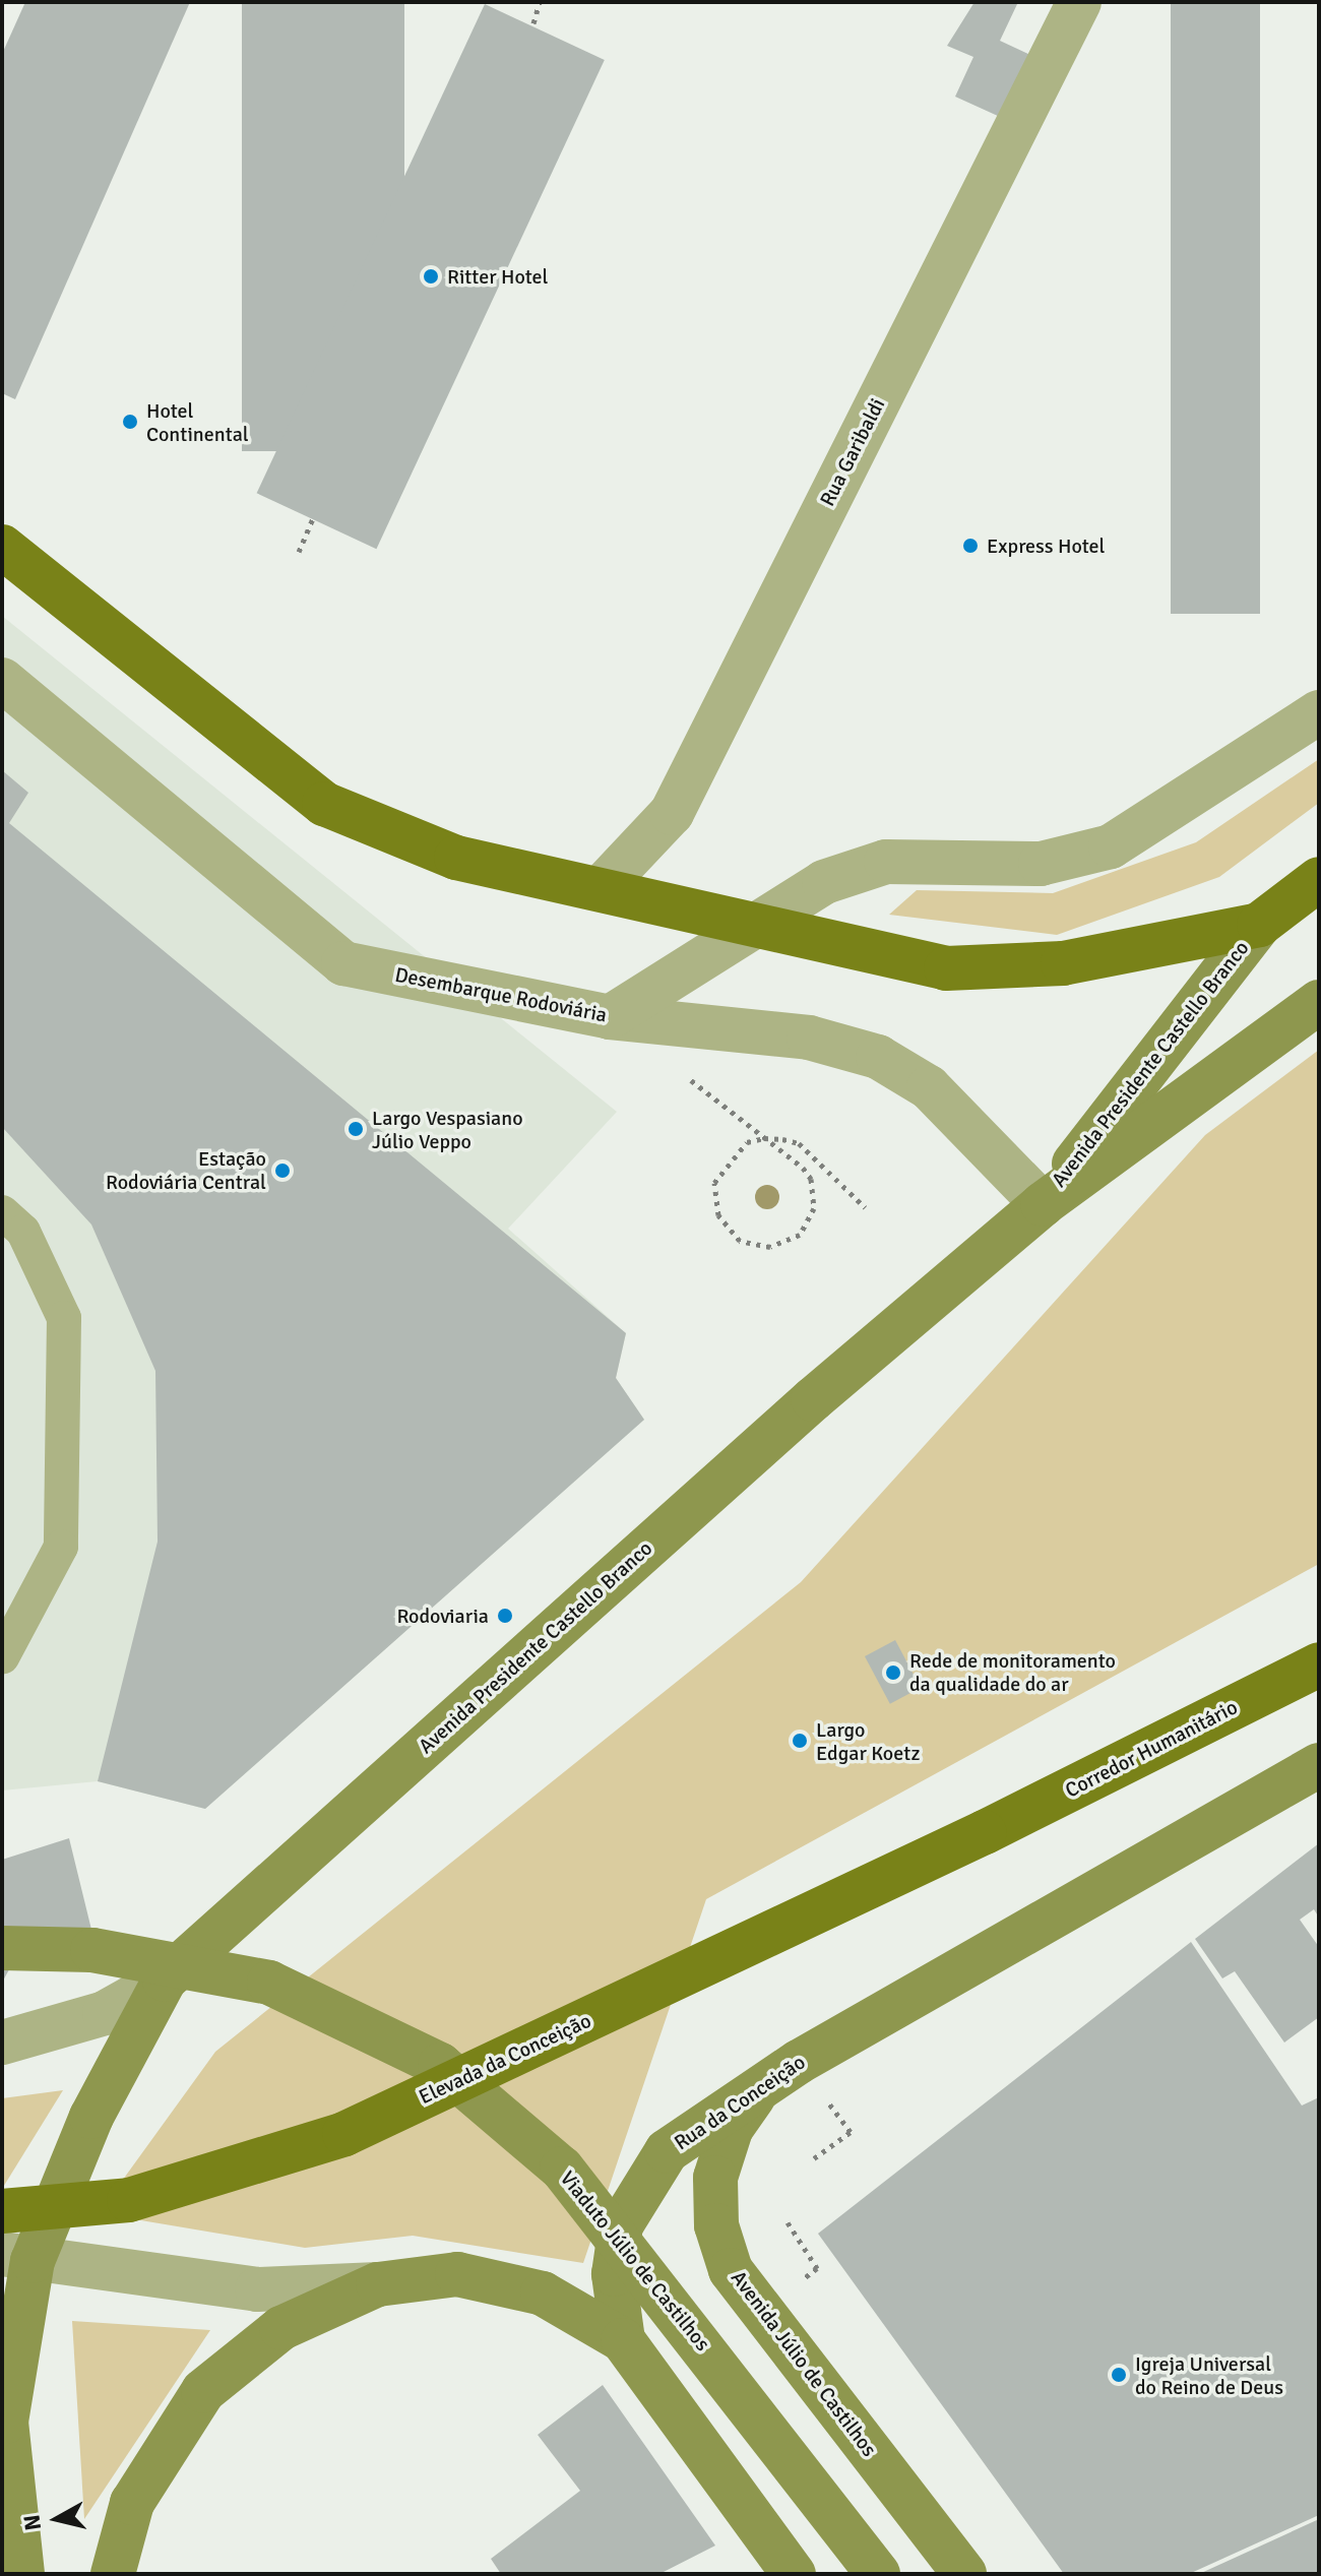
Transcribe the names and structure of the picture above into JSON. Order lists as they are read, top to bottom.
{
  "streets": {
    "main road": [
      "Avenida Presidente Castello Branco",
      "Corredor Humanitário",
      "Elevada da Conceição",
      "Rua da Conceição",
      "Viaduto Júlio de Castilhos",
      "Avenida Júlio de Castilhos"
    ],
    "street": ["Rua Garibaldi", "Desembarque Rodoviária"]
  },
  "crossings": [
    ["Desembarque Rodoviária", "Avenida Presidente Castello Branco"],
    ["Corredor Humanitário", "Elevada da Conceição"],
    ["Rua da Conceição", "Avenida Júlio de Castilhos"]
  ],
  "places": [
    "Ritter Hotel",
    "Hotel Continental",
    "Express Hotel",
    "Largo Vespasiano Júlio Veppo",
    "Estação Rodoviária Central",
    "Rodoviaria",
    "Rede de monitoramento da qualidade do ar",
    "Largo Edgar Koetz",
    "Igreja Universal do Reino de Deus"
  ],
  "north": "left"
}
